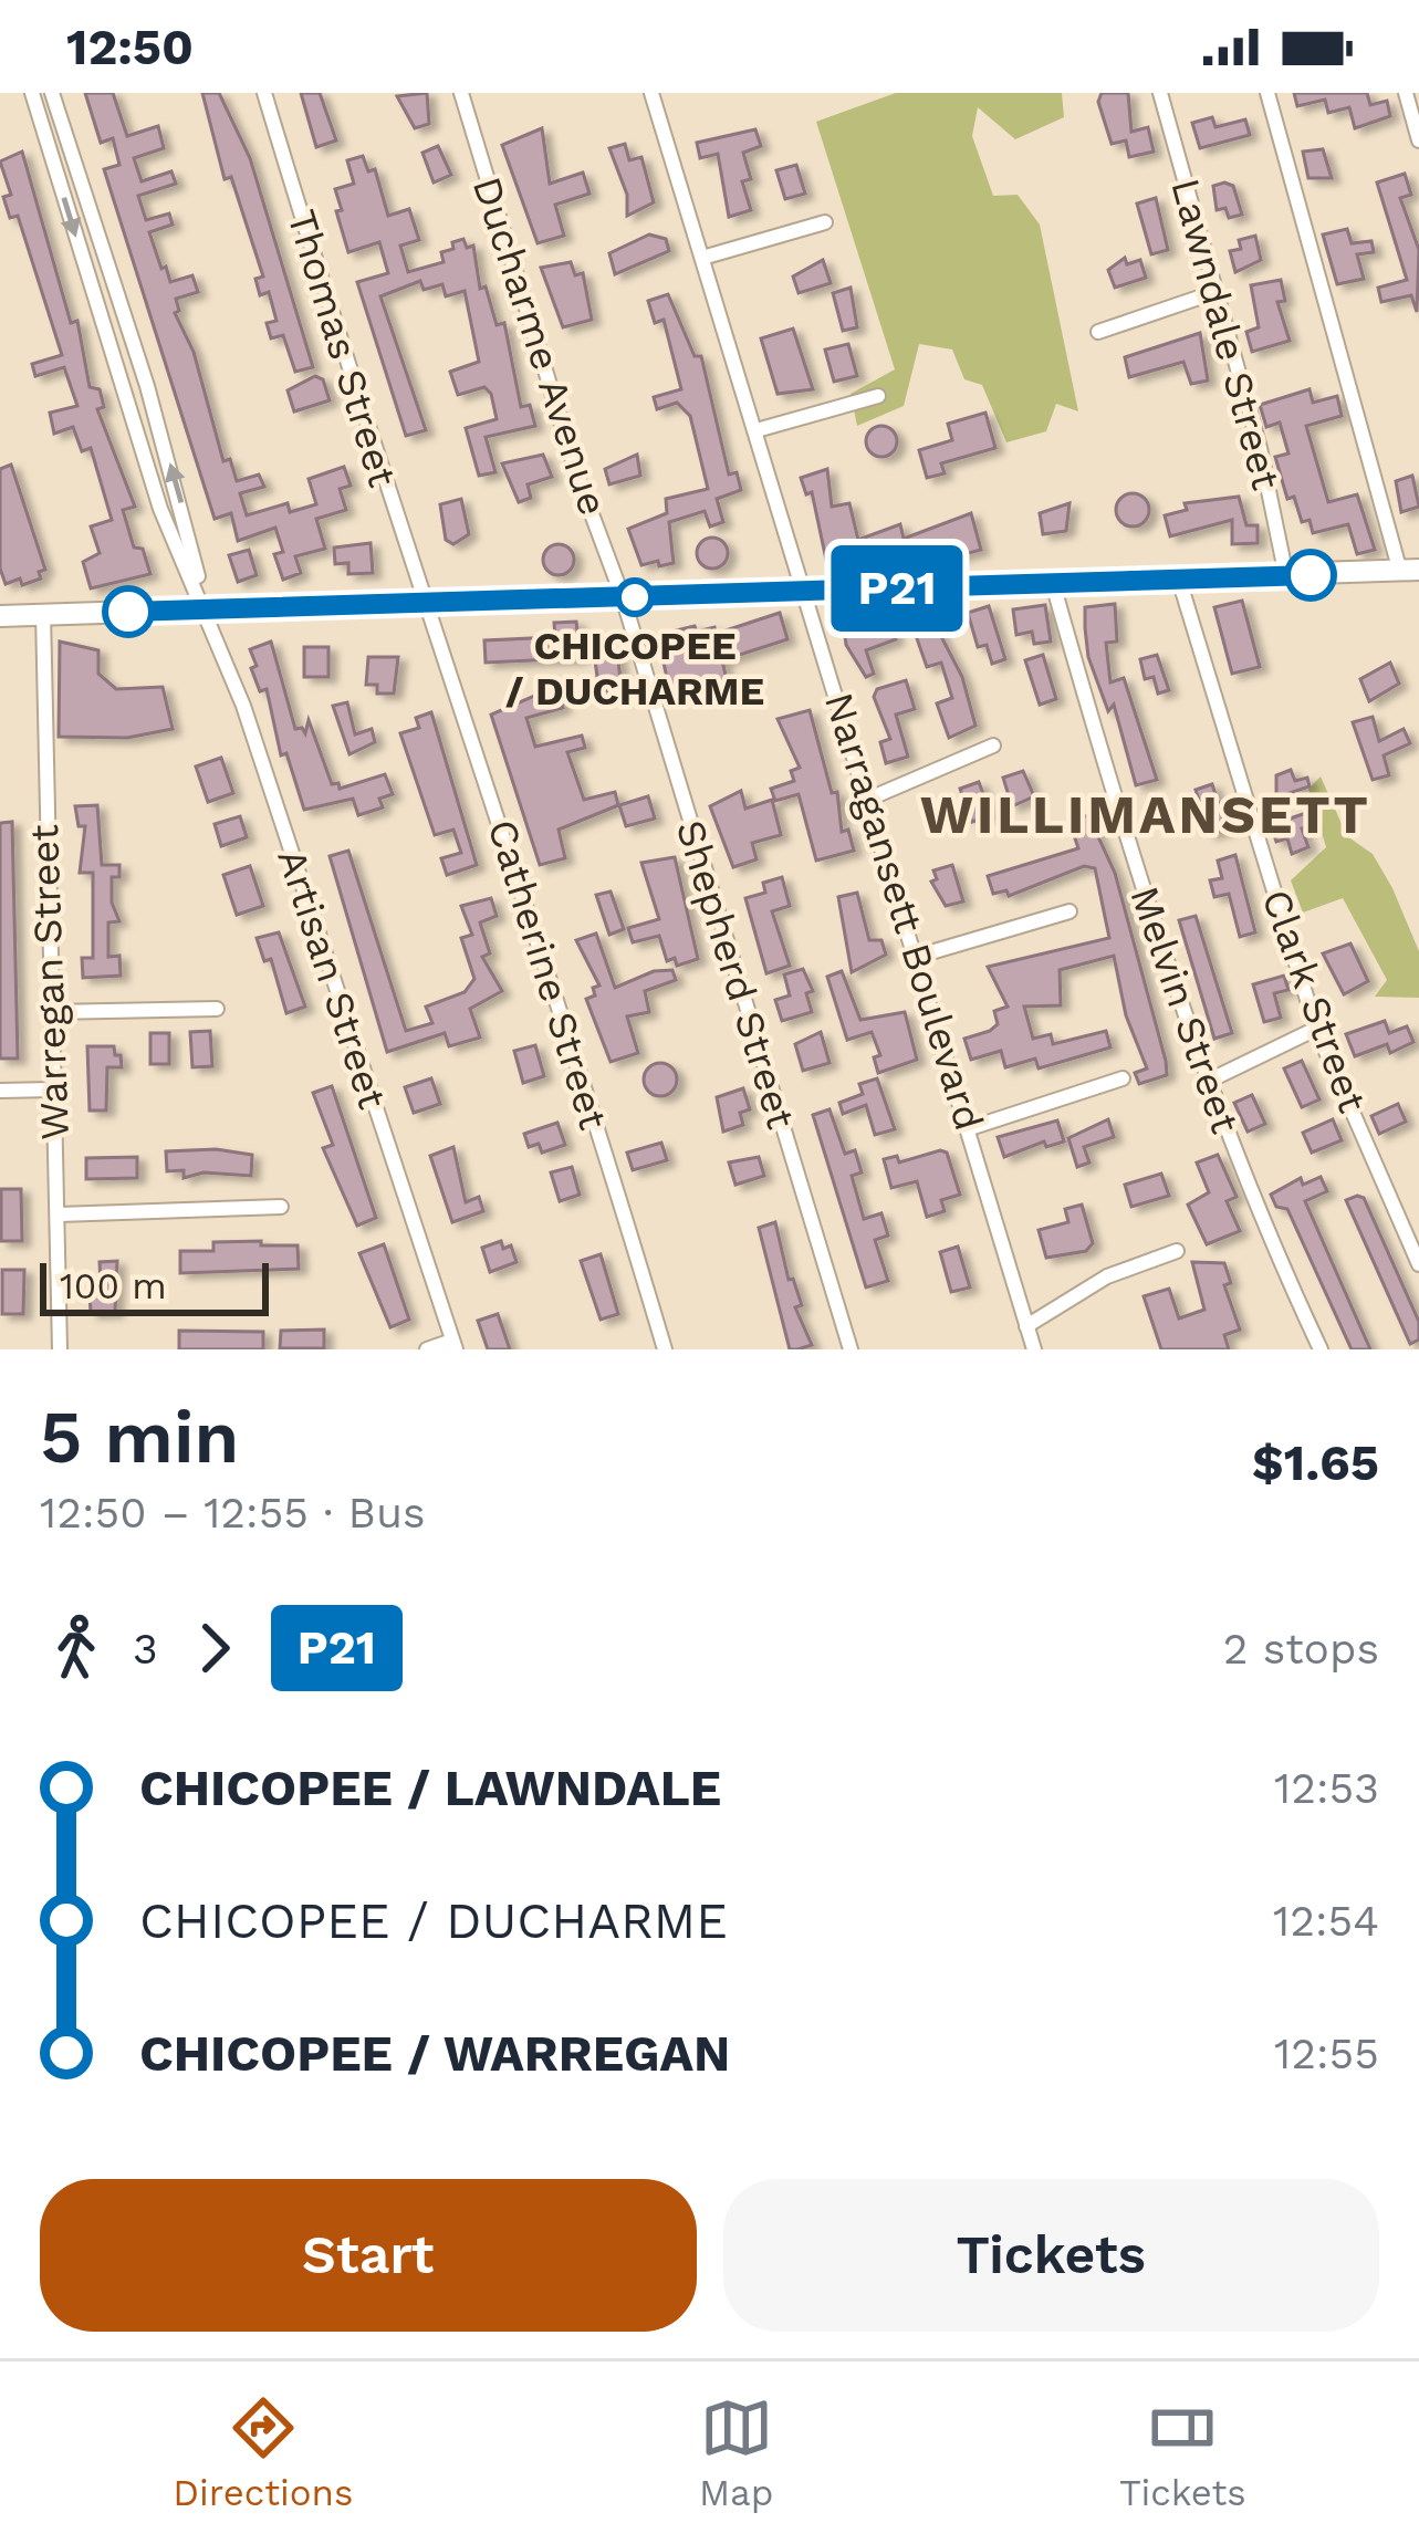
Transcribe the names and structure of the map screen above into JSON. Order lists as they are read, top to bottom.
{
  "streets": {
    "street": [
      "Lawndale Street",
      "Ducharme Avenue",
      "Thomas Street",
      "Narragansett Boulevard",
      "Catherine Street",
      "Shepherd Street",
      "Artisan Street",
      "Warregan Street",
      "Clark Street",
      "Melvin Street"
    ]
  },
  "crossings": [
    ["Ducharme Avenue", "Shepherd Street"],
    ["Thomas Street", "Catherine Street"]
  ],
  "districts": ["WILLIMANSETT"],
  "places": ["CHICOPEE / DUCHARME"],
  "lines": ["bus line P21"],
  "scale_bar": "100 m",
  "page": {
    "status": "12:50",
    "on_map": "P21",
    "scale": "100 m",
    "heading": ["5 min", "12:50 – 12:55 · Bus", "$1.65"],
    "legs": ["3", "P21", "2 stops"],
    "list": [
      {
        "name": "CHICOPEE / LAWNDALE",
        "value": "12:53"
      },
      {
        "name": "CHICOPEE / DUCHARME",
        "value": "12:54"
      },
      {
        "name": "CHICOPEE / WARREGAN",
        "value": "12:55"
      }
    ],
    "buttons": ["Start", "Tickets"],
    "tabs": ["Directions", "Map", "Tickets"]
  }
}
